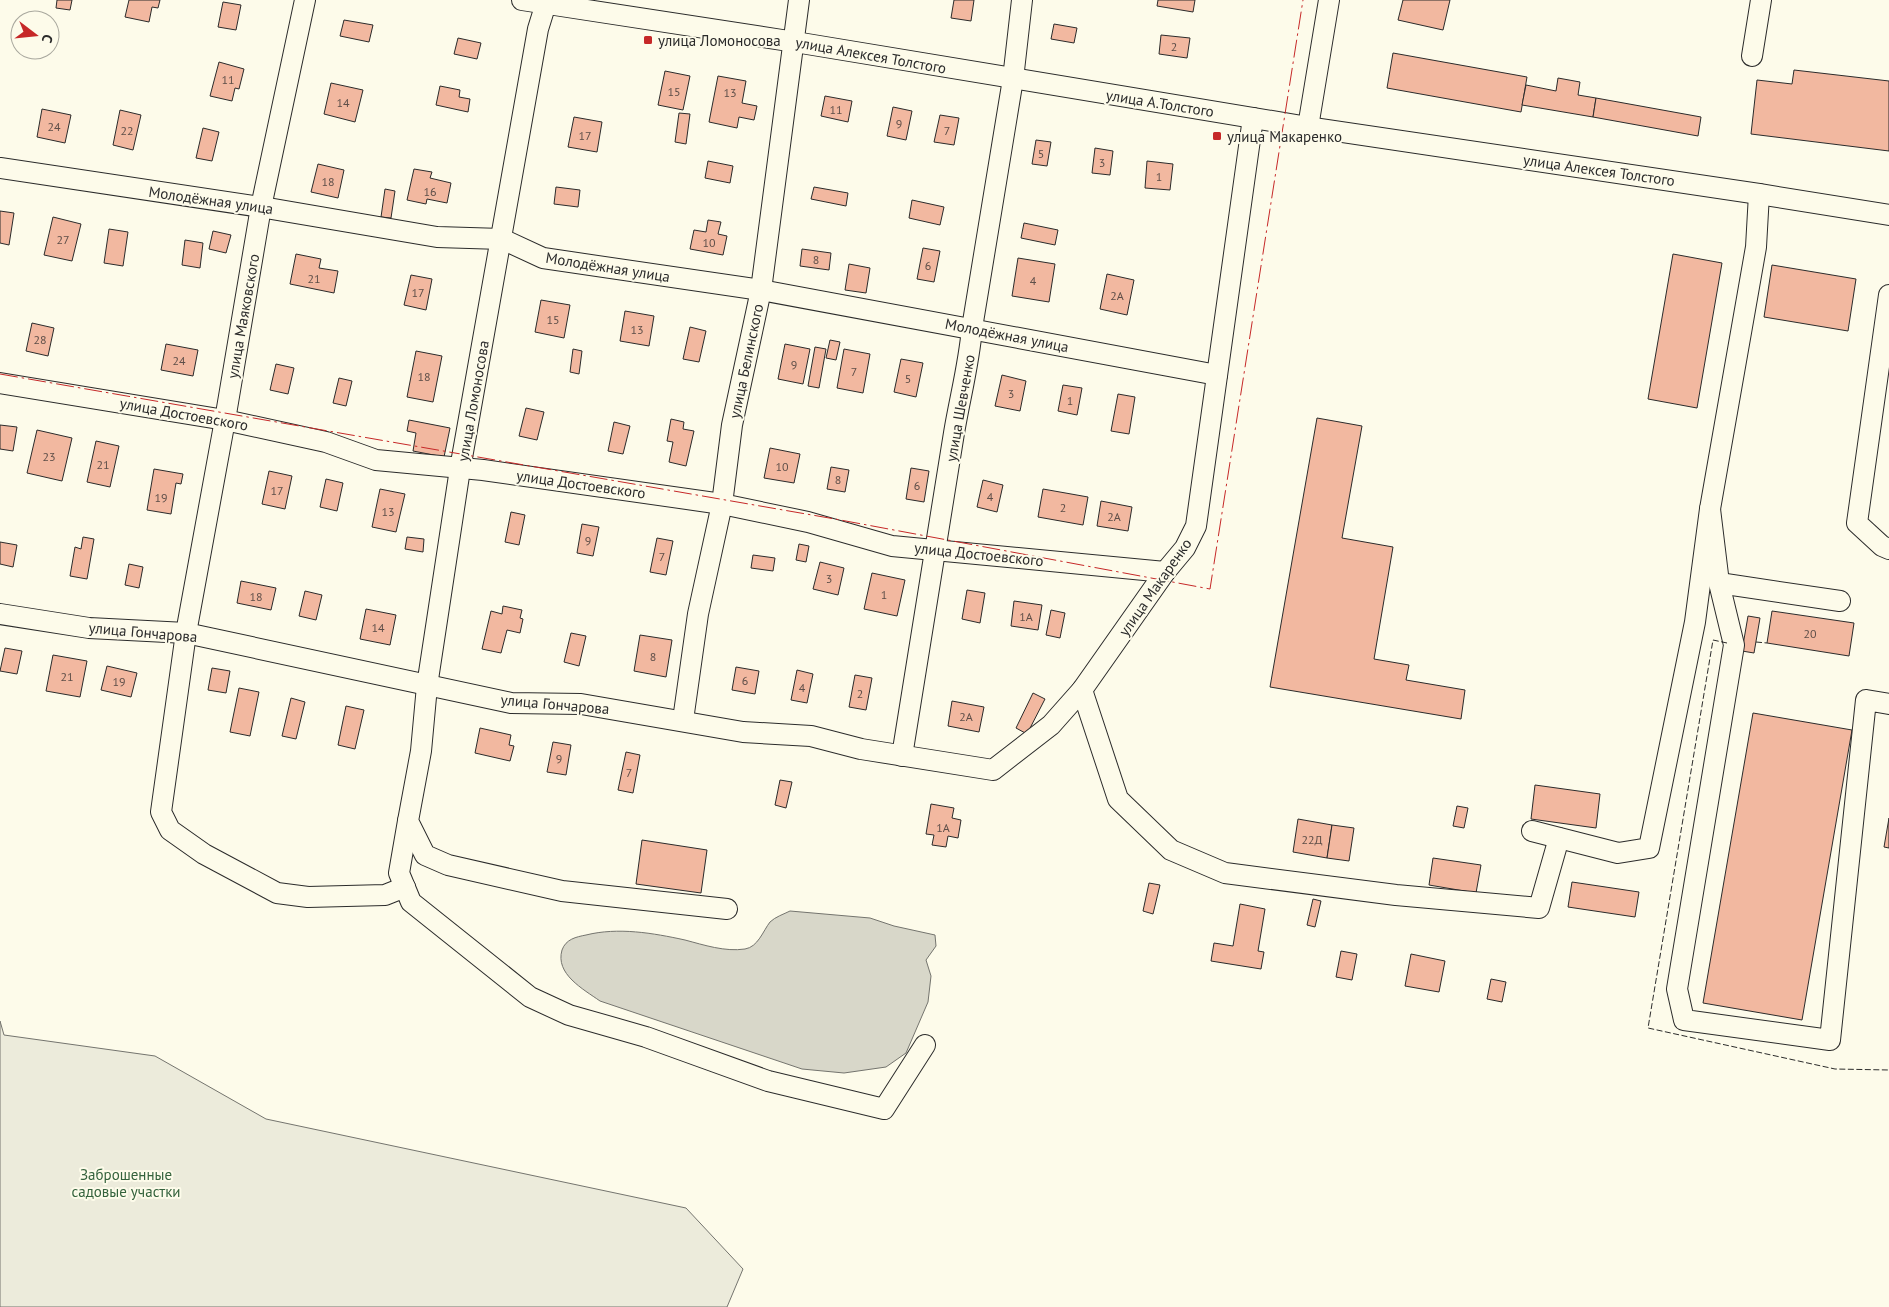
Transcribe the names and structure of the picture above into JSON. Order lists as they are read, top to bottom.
{
  "streets": {
    "street": [
      "улица Алексея Толстого",
      "улица А.Толстого",
      "Молодёжная улица",
      "улица Маяковского",
      "улица Белинского",
      "улица Ломоносова",
      "улица Шевченко",
      "улица Достоевского",
      "улица Макаренко",
      "улица Гончарова"
    ]
  },
  "crossings": [
    ["улица Алексея Толстого", "улица А.Толстого"],
    ["улица Алексея Толстого", "улица Белинского"],
    ["улица Алексея Толстого", "улица Ломоносова"],
    ["улица Алексея Толстого", "улица Шевченко"],
    ["улица А.Толстого", "улица Шевченко"],
    ["улица А.Толстого", "улица Макаренко"],
    ["Молодёжная улица", "улица Маяковского"],
    ["Молодёжная улица", "улица Белинского"],
    ["Молодёжная улица", "улица Ломоносова"],
    ["Молодёжная улица", "улица Шевченко"],
    ["Молодёжная улица", "улица Макаренко"],
    ["улица Маяковского", "улица Ломоносова"],
    ["улица Маяковского", "улица Достоевского"],
    ["улица Маяковского", "улица Гончарова"],
    ["улица Белинского", "улица Достоевского"],
    ["улица Белинского", "улица Гончарова"],
    ["улица Ломоносова", "улица Достоевского"],
    ["улица Ломоносова", "улица Гончарова"],
    ["улица Шевченко", "улица Достоевского"],
    ["улица Шевченко", "улица Гончарова"],
    ["улица Достоевского", "улица Макаренко"],
    ["улица Макаренко", "улица Гончарова"]
  ],
  "parks": ["Заброшенные садовые участки"],
  "places": {
    "transit": ["улица Ломоносова", "улица Макаренко"]
  },
  "house_numbers": [
    "2",
    "11",
    "15",
    "13",
    "14",
    "11",
    "9",
    "24",
    "22",
    "7",
    "17",
    "5",
    "3",
    "1",
    "18",
    "16",
    "27",
    "10",
    "8",
    "6",
    "21",
    "4",
    "17",
    "2А",
    "15",
    "13",
    "28",
    "24",
    "9",
    "7",
    "18",
    "5",
    "3",
    "1",
    "23",
    "21",
    "10",
    "8",
    "6",
    "17",
    "4",
    "19",
    "2",
    "13",
    "2А",
    "9",
    "7",
    "3",
    "1",
    "18",
    "1А",
    "14",
    "20",
    "8",
    "21",
    "6",
    "19",
    "4",
    "2",
    "2А",
    "9",
    "7",
    "1А",
    "22Д"
  ],
  "north": "right"
}
